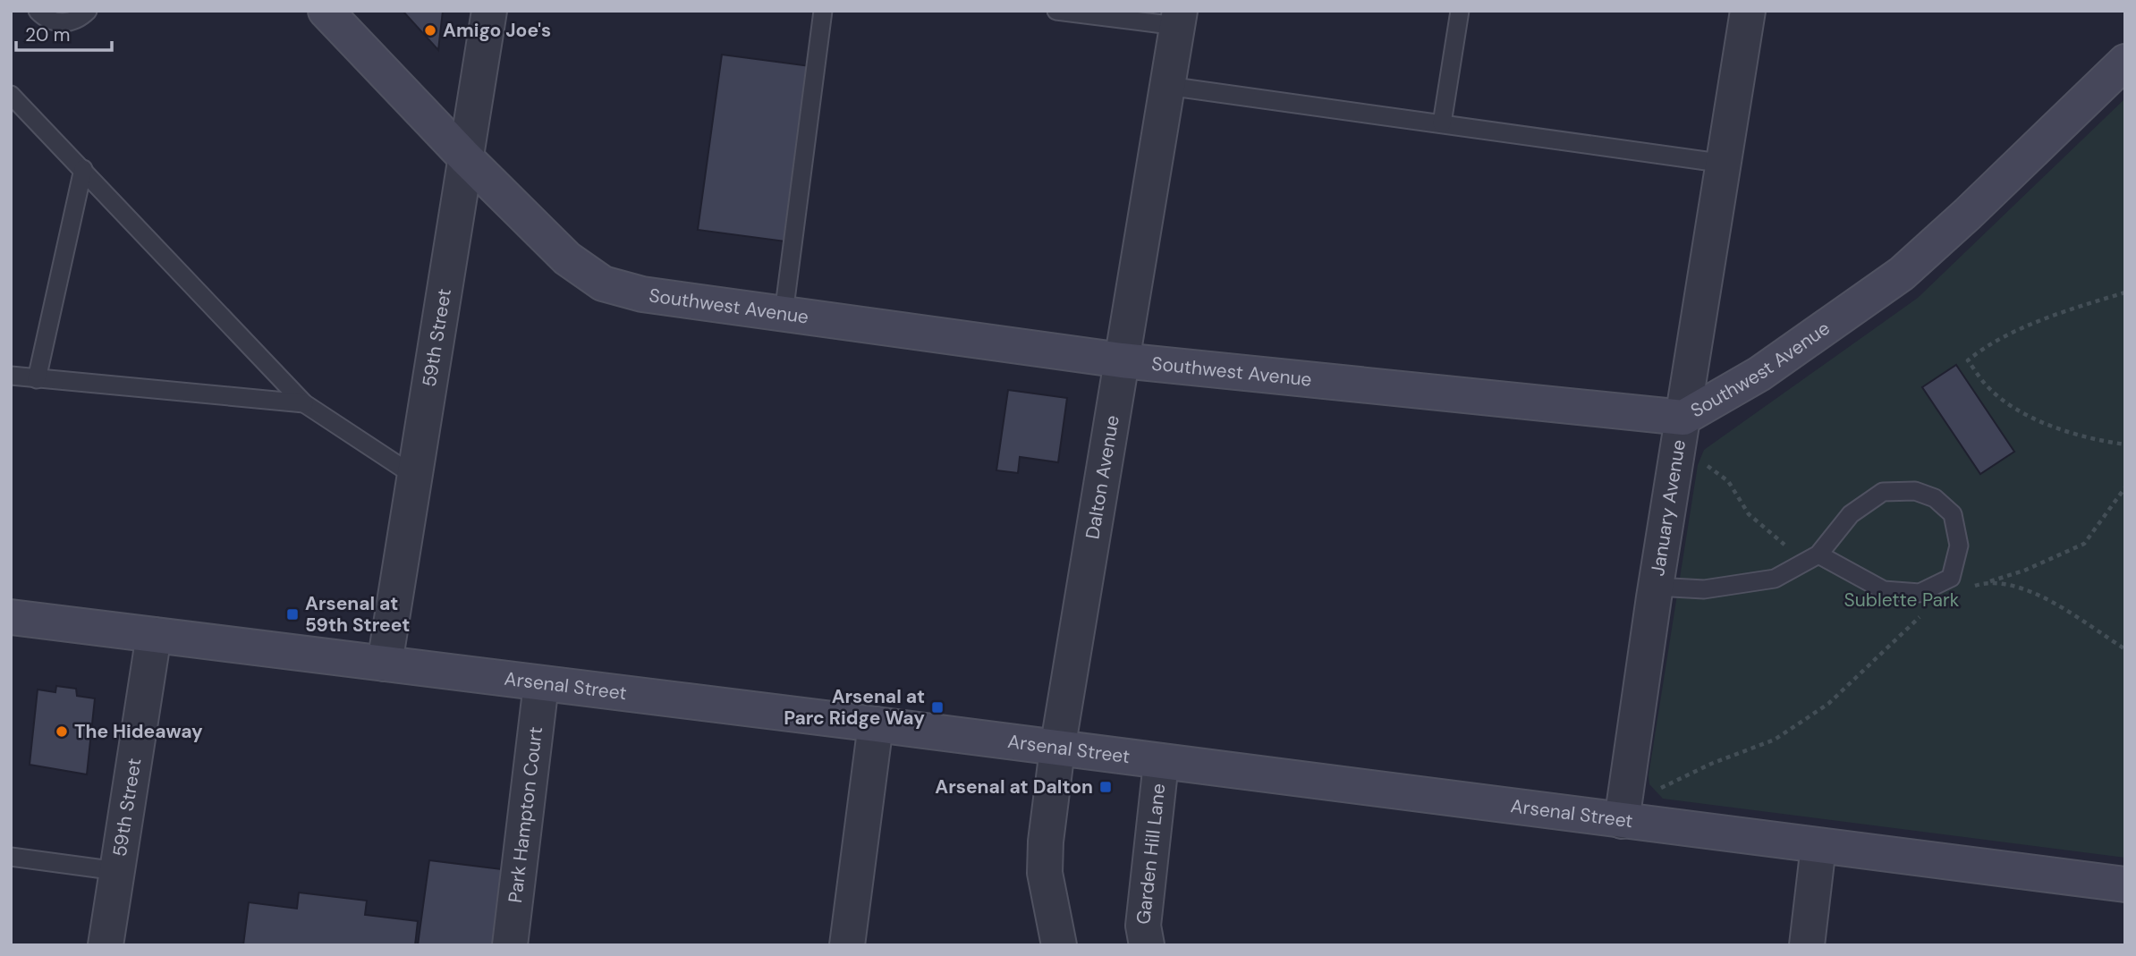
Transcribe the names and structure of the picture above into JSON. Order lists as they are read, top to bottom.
{
  "streets": {
    "main road": ["Southwest Avenue", "Arsenal Street"],
    "street": [
      "59th Street",
      "Dalton Avenue",
      "January Avenue",
      "Park Hampton Court",
      "Garden Hill Lane"
    ]
  },
  "crossings": [
    ["Southwest Avenue", "59th Street"],
    ["Southwest Avenue", "Dalton Avenue"],
    ["Southwest Avenue", "January Avenue"],
    ["59th Street", "Arsenal Street"],
    ["Dalton Avenue", "Arsenal Street"],
    ["January Avenue", "Arsenal Street"],
    ["Arsenal Street", "Park Hampton Court"],
    ["Arsenal Street", "Garden Hill Lane"]
  ],
  "parks": ["Sublette Park"],
  "places": {
    "other": ["Amigo Joe's", "The Hideaway"],
    "transit": ["Arsenal at 59th Street", "Arsenal at Parc Ridge Way", "Arsenal at Dalton"]
  },
  "scale_bar": "20 m"
}
